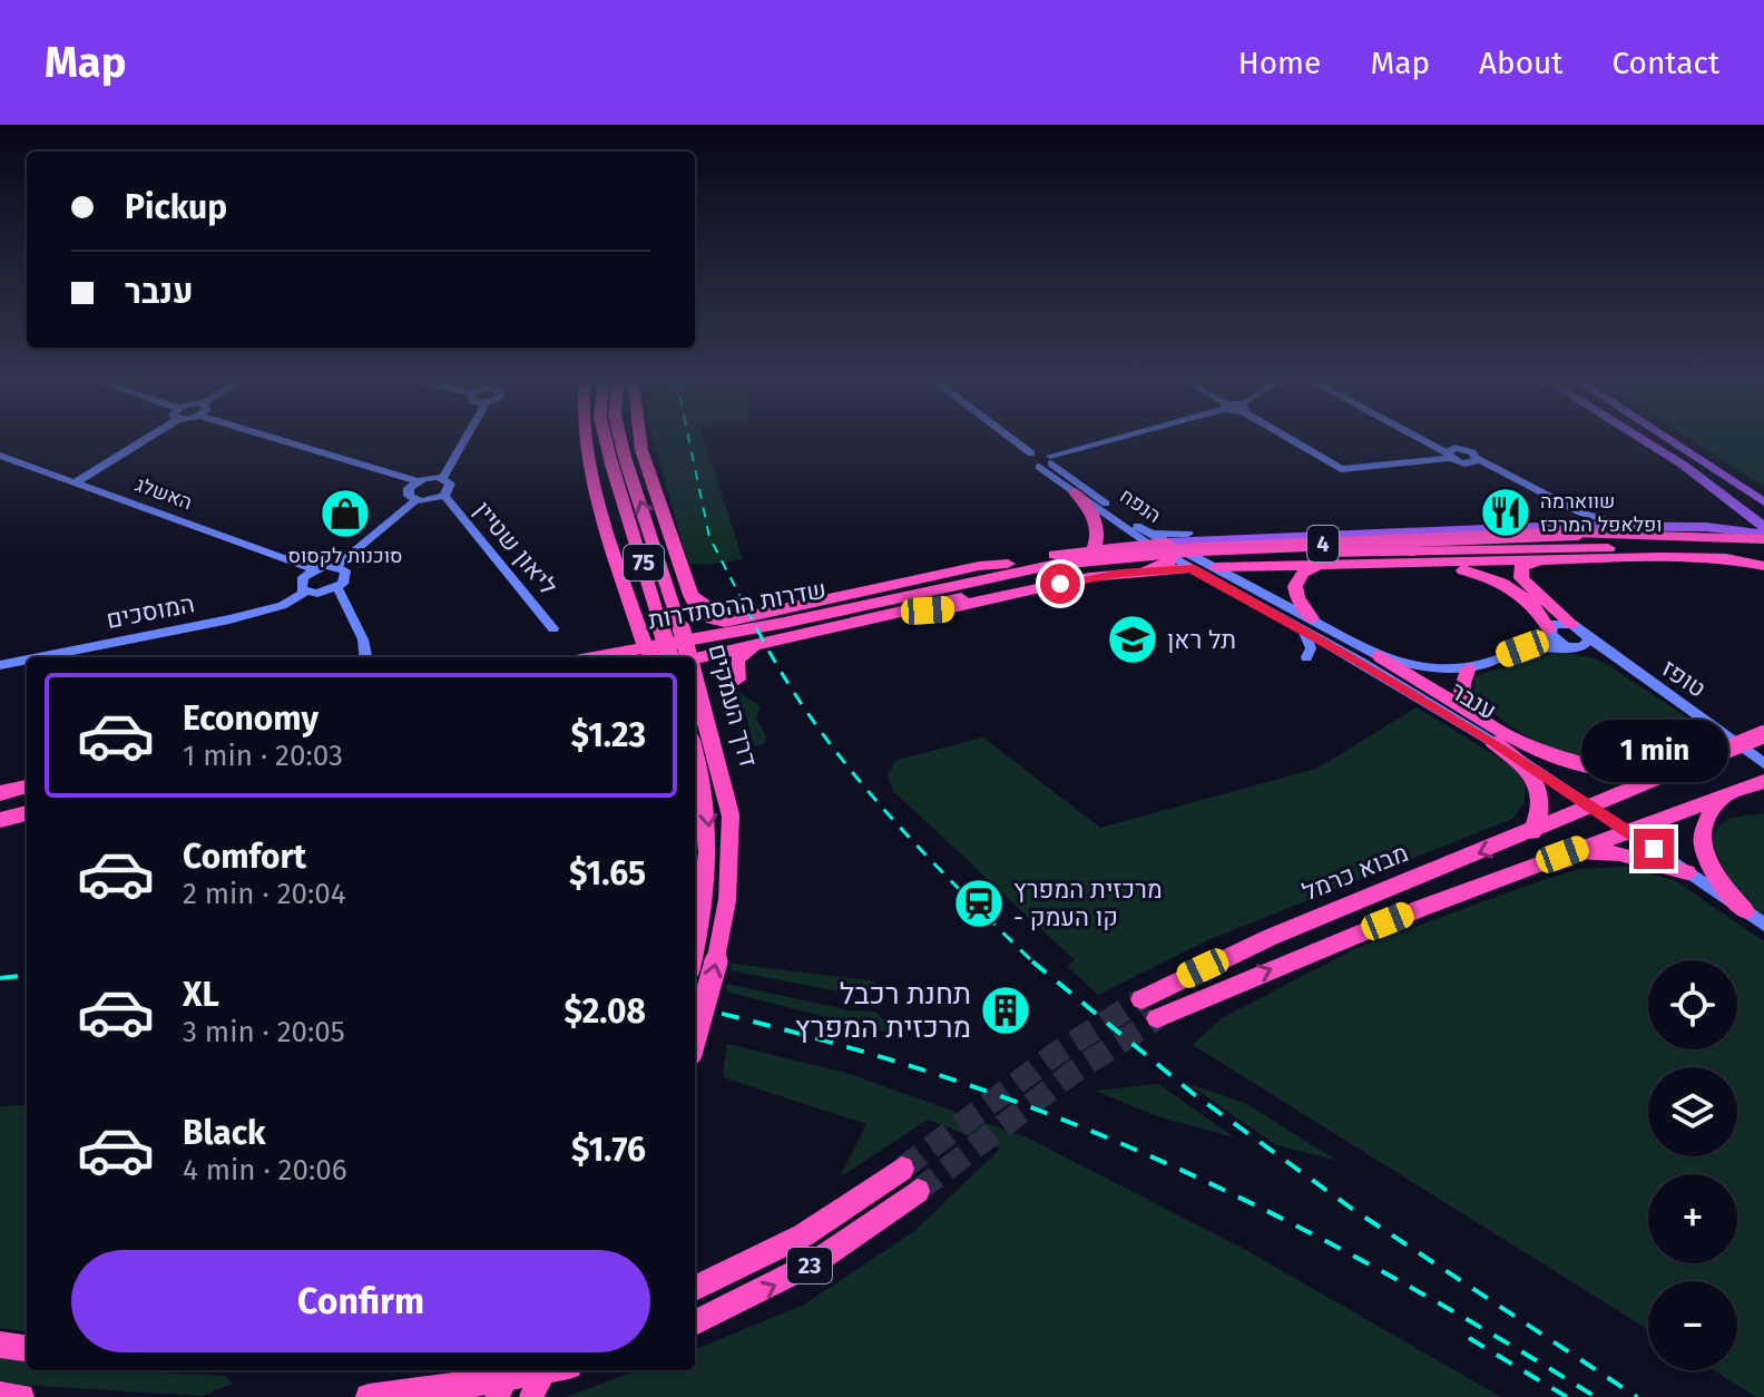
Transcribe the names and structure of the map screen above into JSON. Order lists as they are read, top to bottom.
{
  "streets": {
    "highway": [
      "4",
      "75",
      "שדרות ההסתדרות",
      "דרך העמקים",
      "מבוא כרמל",
      "23"
    ],
    "street": [
      "האשלג",
      "הנפח",
      "ליאון שטיין",
      "המוסכים",
      "טופז",
      "ענבר"
    ]
  },
  "crossings": [
    ["הנפח", "ענבר"],
    ["4", "שדרות ההסתדרות"],
    ["ענבר", "מבוא כרמל"]
  ],
  "places": {
    "restaurant": ["שווארמה ופלאפל המרכז"],
    "shop": ["סוכנות לקסוס"],
    "school or university": ["תל ראן"],
    "station": ["מרכזית המפרץ - קו העמק"],
    "building": ["תחנת רכבל מרכזית המפרץ"]
  },
  "page": {
    "header": "Map",
    "nav": [
      "Home",
      "Map",
      "About",
      "Contact"
    ],
    "banner": ["Pickup", "ענבר"],
    "list": [
      {
        "name": "Economy",
        "note": "1 min · 20:03",
        "value": "$1.23"
      },
      {
        "name": "Comfort",
        "note": "2 min · 20:04",
        "value": "$1.65"
      },
      {
        "name": "XL",
        "note": "3 min · 20:05",
        "value": "$2.08"
      },
      {
        "name": "Black",
        "note": "4 min · 20:06",
        "value": "$1.76"
      }
    ],
    "bubble": "1 min",
    "map_buttons": ["+", "−"],
    "buttons": "Confirm"
  }
}
